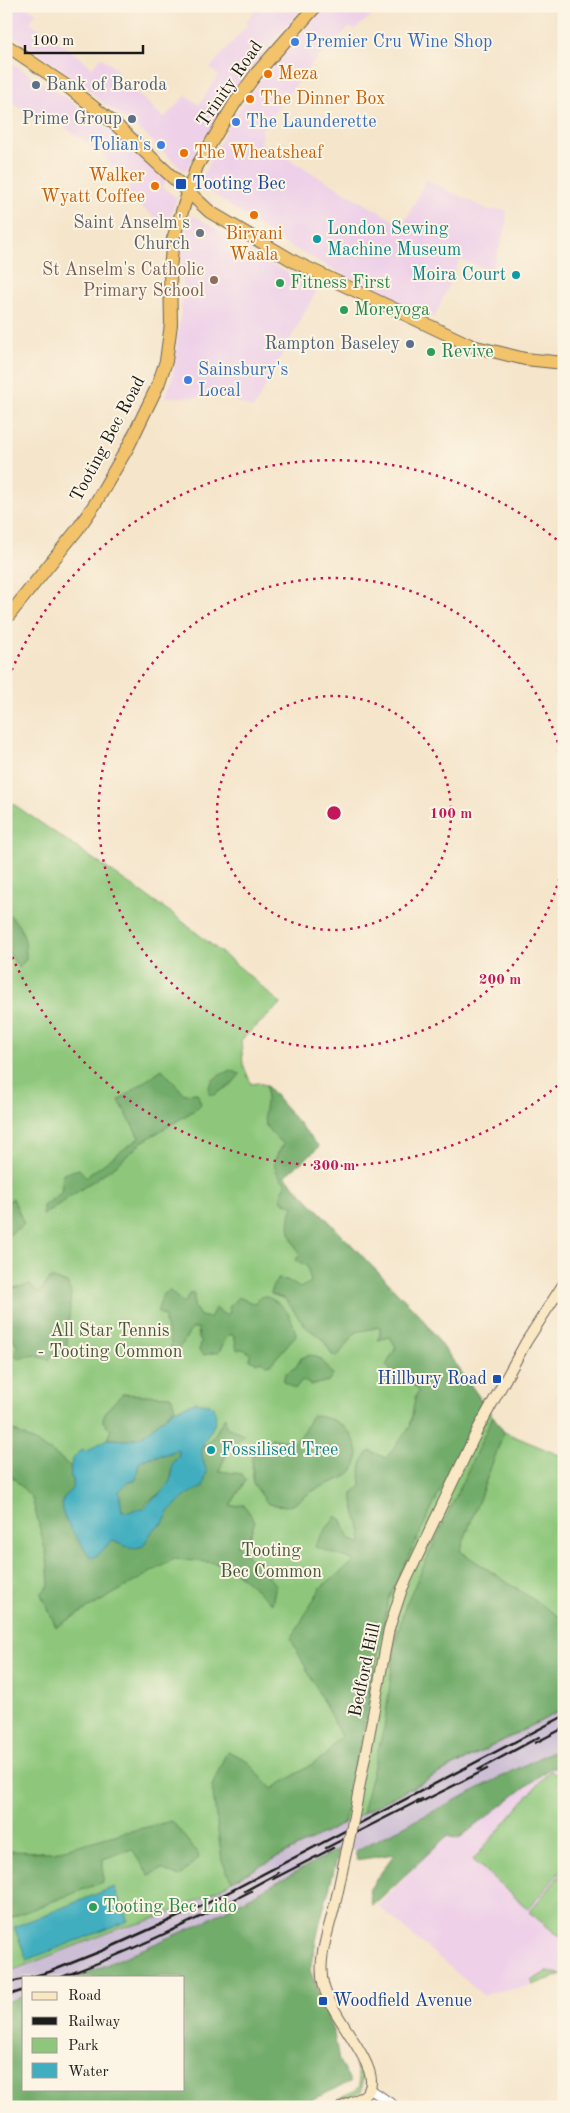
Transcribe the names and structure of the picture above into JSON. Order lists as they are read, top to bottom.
{
  "streets": {
    "highway": ["Trinity Road", "Tooting Bec Road"],
    "main road": ["Bedford Hill"]
  },
  "crossings": [
    ["Trinity Road", "Tooting Bec Road"]
  ],
  "parks": ["All Star Tennis - Tooting Common", "Tooting Bec Common"],
  "places": {
    "other": [
      "Premier Cru Wine Shop",
      "Meza",
      "Bank of Baroda",
      "The Dinner Box",
      "Prime Group",
      "The Launderette",
      "Tolian's",
      "The Wheatsheaf",
      "Walker Wyatt Coffee",
      "Biryani Waala",
      "Saint Anselm's Church",
      "London Sewing Machine Museum",
      "Moira Court",
      "St Anselm's Catholic Primary School",
      "Fitness First",
      "Moreyoga",
      "Rampton Baseley",
      "Revive",
      "Sainsbury's Local",
      "Fossilised Tree",
      "Tooting Bec Lido"
    ],
    "transit": ["Tooting Bec", "Hillbury Road", "Woodfield Avenue"]
  },
  "legend": [
    "Road",
    "Railway",
    "Park",
    "Water"
  ],
  "scale_bar": "100 m",
  "rings": ["100 m", "200 m", "300 m"]
}
